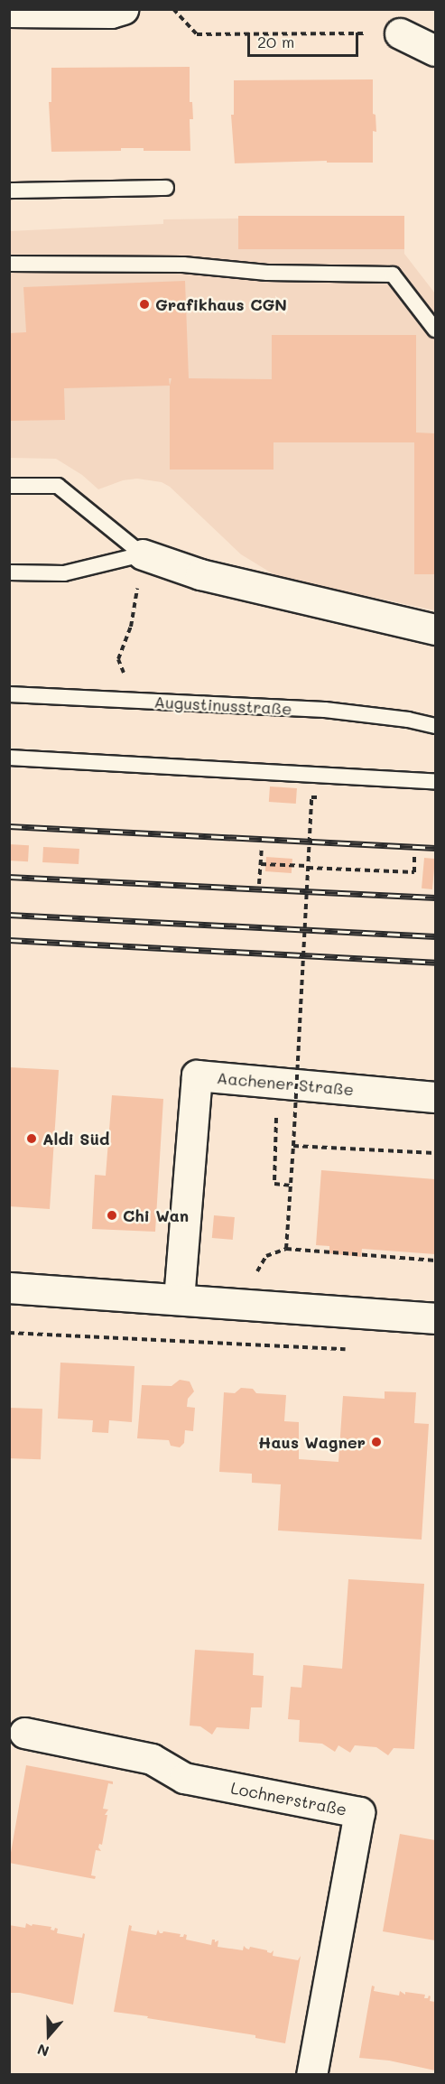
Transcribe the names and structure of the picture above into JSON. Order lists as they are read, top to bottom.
{
  "streets": {
    "street": ["Aachener Straße", "Lochnerstraße"],
    "lane": ["Augustinusstraße"]
  },
  "places": [
    "Grafikhaus CGN",
    "Aldi Süd",
    "Chi Wan",
    "Haus Wagner"
  ],
  "scale_bar": "20 m",
  "north": "bottom"
}
